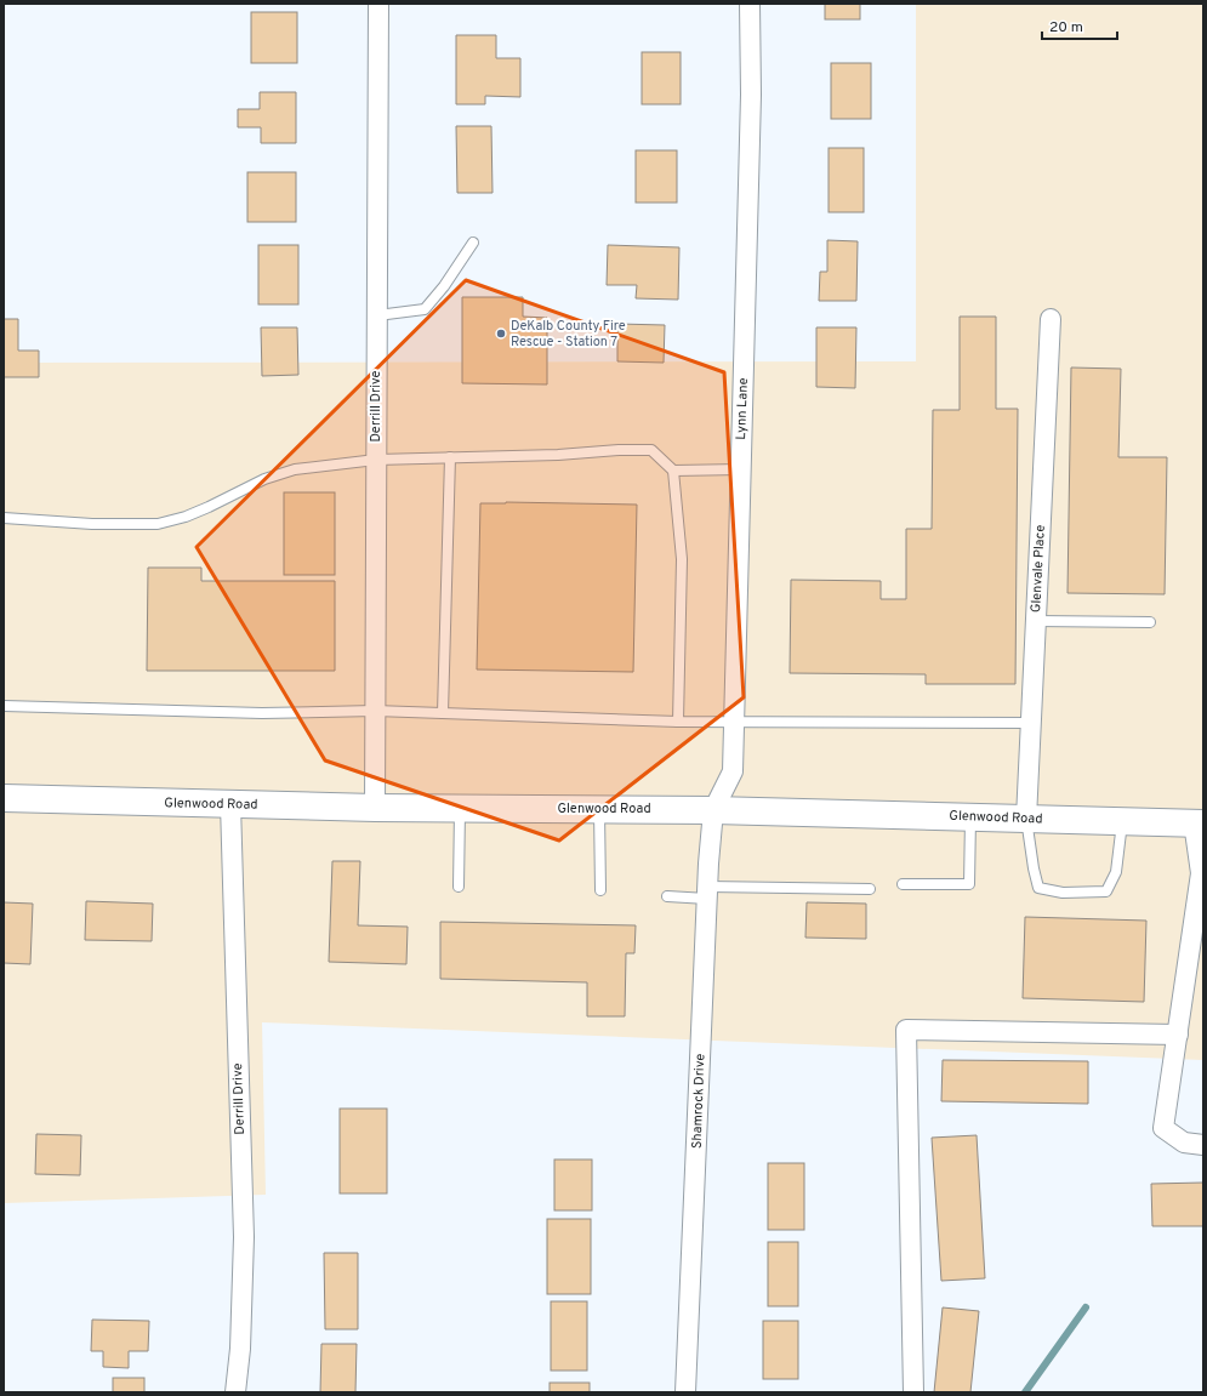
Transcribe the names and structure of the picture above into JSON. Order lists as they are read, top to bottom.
{
  "streets": {
    "main road": ["Glenwood Road"],
    "street": [
      "Derrill Drive",
      "Lynn Lane",
      "Glenvale Place",
      "Shamrock Drive"
    ]
  },
  "crossings": [
    ["Derrill Drive", "Glenwood Road"],
    ["Lynn Lane", "Glenwood Road"],
    ["Lynn Lane", "Shamrock Drive"],
    ["Glenvale Place", "Glenwood Road"],
    ["Glenwood Road", "Shamrock Drive"]
  ],
  "places": ["DeKalb County Fire Rescue - Station 7"],
  "scale_bar": "20 m"
}
